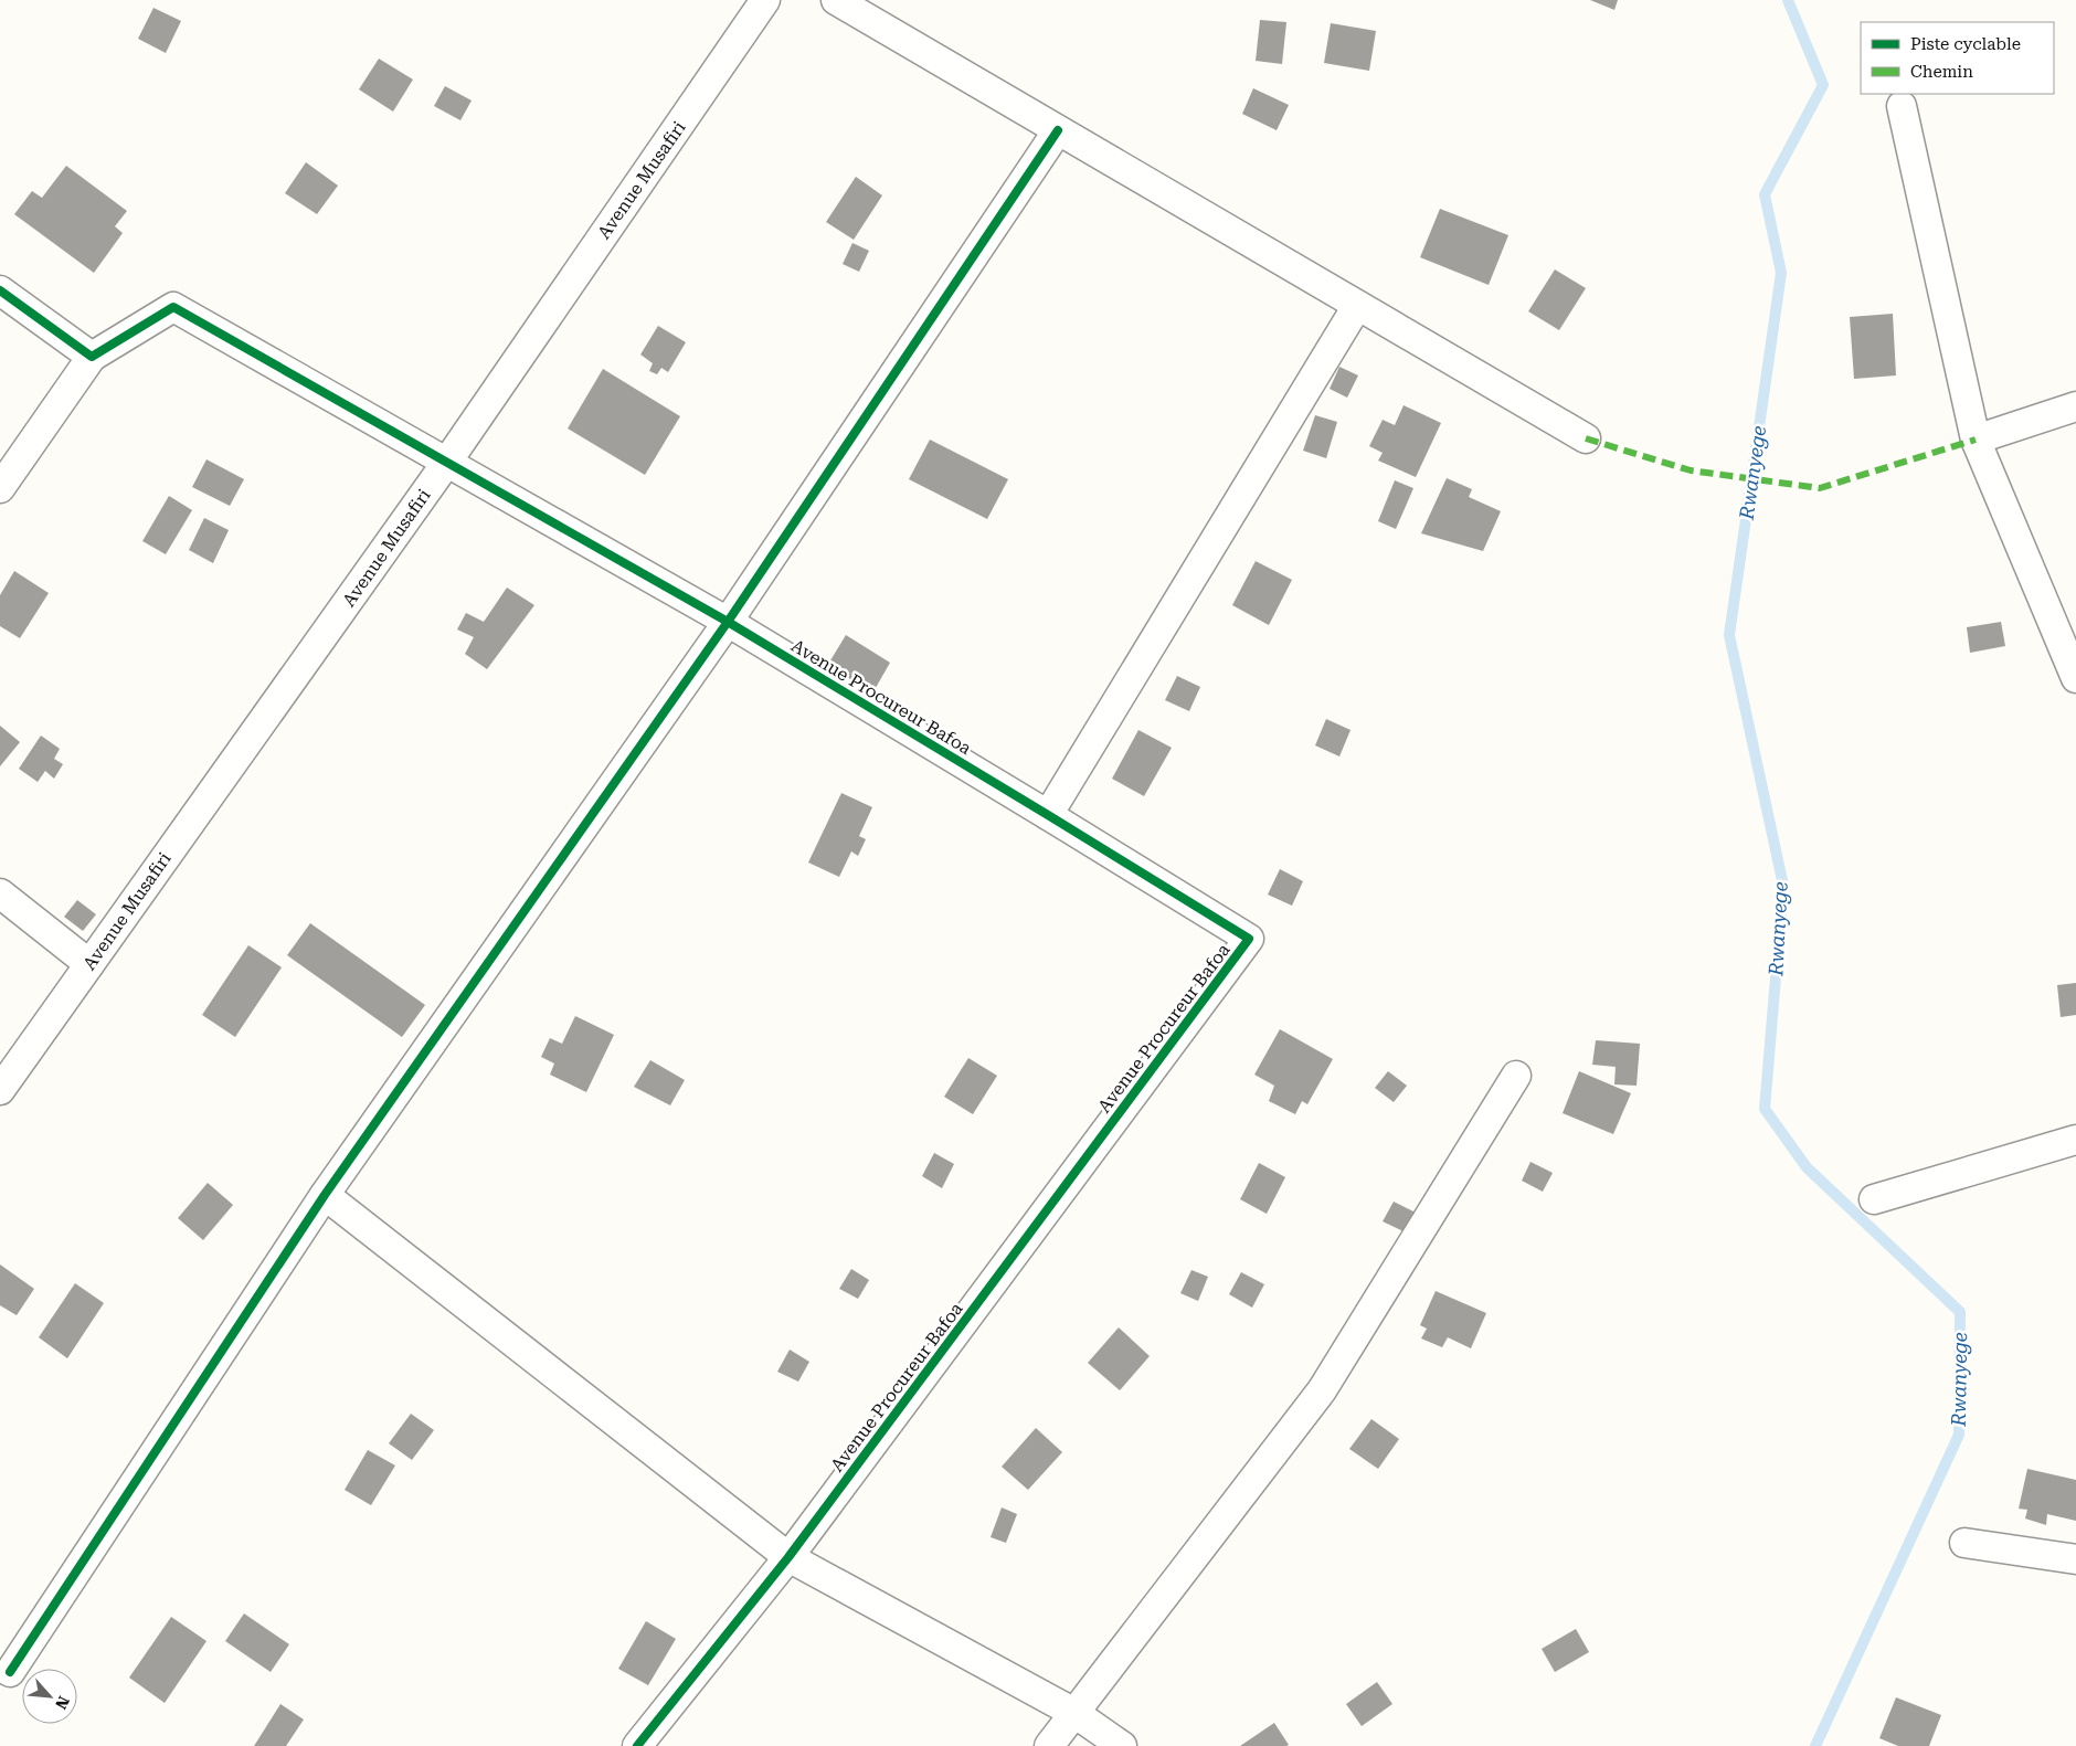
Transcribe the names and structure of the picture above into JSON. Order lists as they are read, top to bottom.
{
  "streets": {
    "street": ["Avenue Musafiri", "Avenue Procureur Bafoa"]
  },
  "crossings": [
    ["Avenue Musafiri", "Avenue Procureur Bafoa"]
  ],
  "water": ["Rwanyege"],
  "legend": ["Piste cyclable", "Chemin"],
  "north": "bottom right"
}
